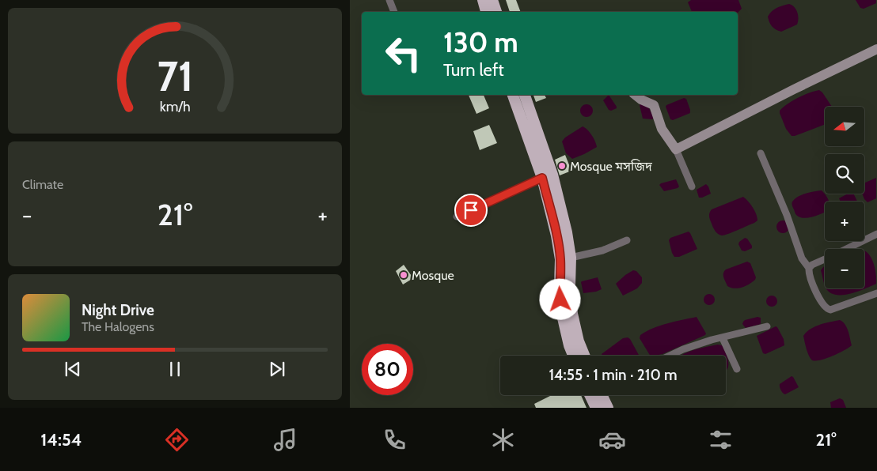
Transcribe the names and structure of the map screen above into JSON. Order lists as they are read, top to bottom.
{
  "places": ["Mosque মসজিদ", "Mosque"],
  "north": "left",
  "page": {
    "turn": ["130 m", "Turn left"],
    "map_buttons": ["+", "−"],
    "tile": "Climate",
    "heat": ["−", "21°", "+"],
    "song": ["Night Drive", "The Halogens"],
    "limit": "80",
    "trip": "14:55 · 1 min · 210 m",
    "tabs": ["14:54", "21°"],
    "gauge": ["71", "km/h"]
  }
}
